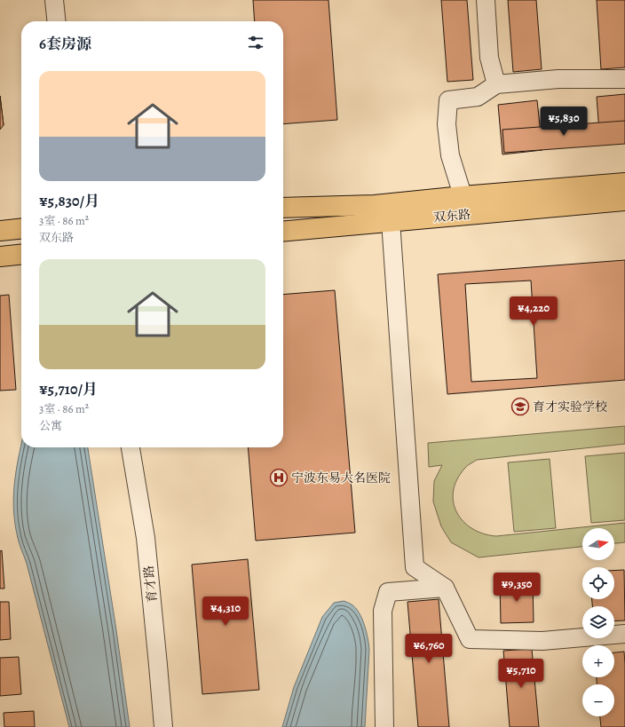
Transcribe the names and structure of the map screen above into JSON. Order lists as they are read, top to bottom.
{
  "streets": {
    "main road": ["双东路"],
    "street": ["育才路"]
  },
  "places": {
    "school or university": ["育才实验学校"],
    "hospital": ["宁波东易大名医院"]
  },
  "north": "right",
  "page": {
    "heading": "6套房源",
    "list": [
      {
        "name": "¥5,830/月",
        "note": "3室 · 86 m² · 双东路"
      },
      {
        "name": "¥5,710/月",
        "note": "3室 · 86 m² · 公寓"
      }
    ],
    "price": [
      "¥5,830",
      "¥4,220",
      "¥9,350",
      "¥4,310",
      "¥6,760",
      "¥5,710"
    ],
    "map_buttons": ["+", "−"]
  }
}
